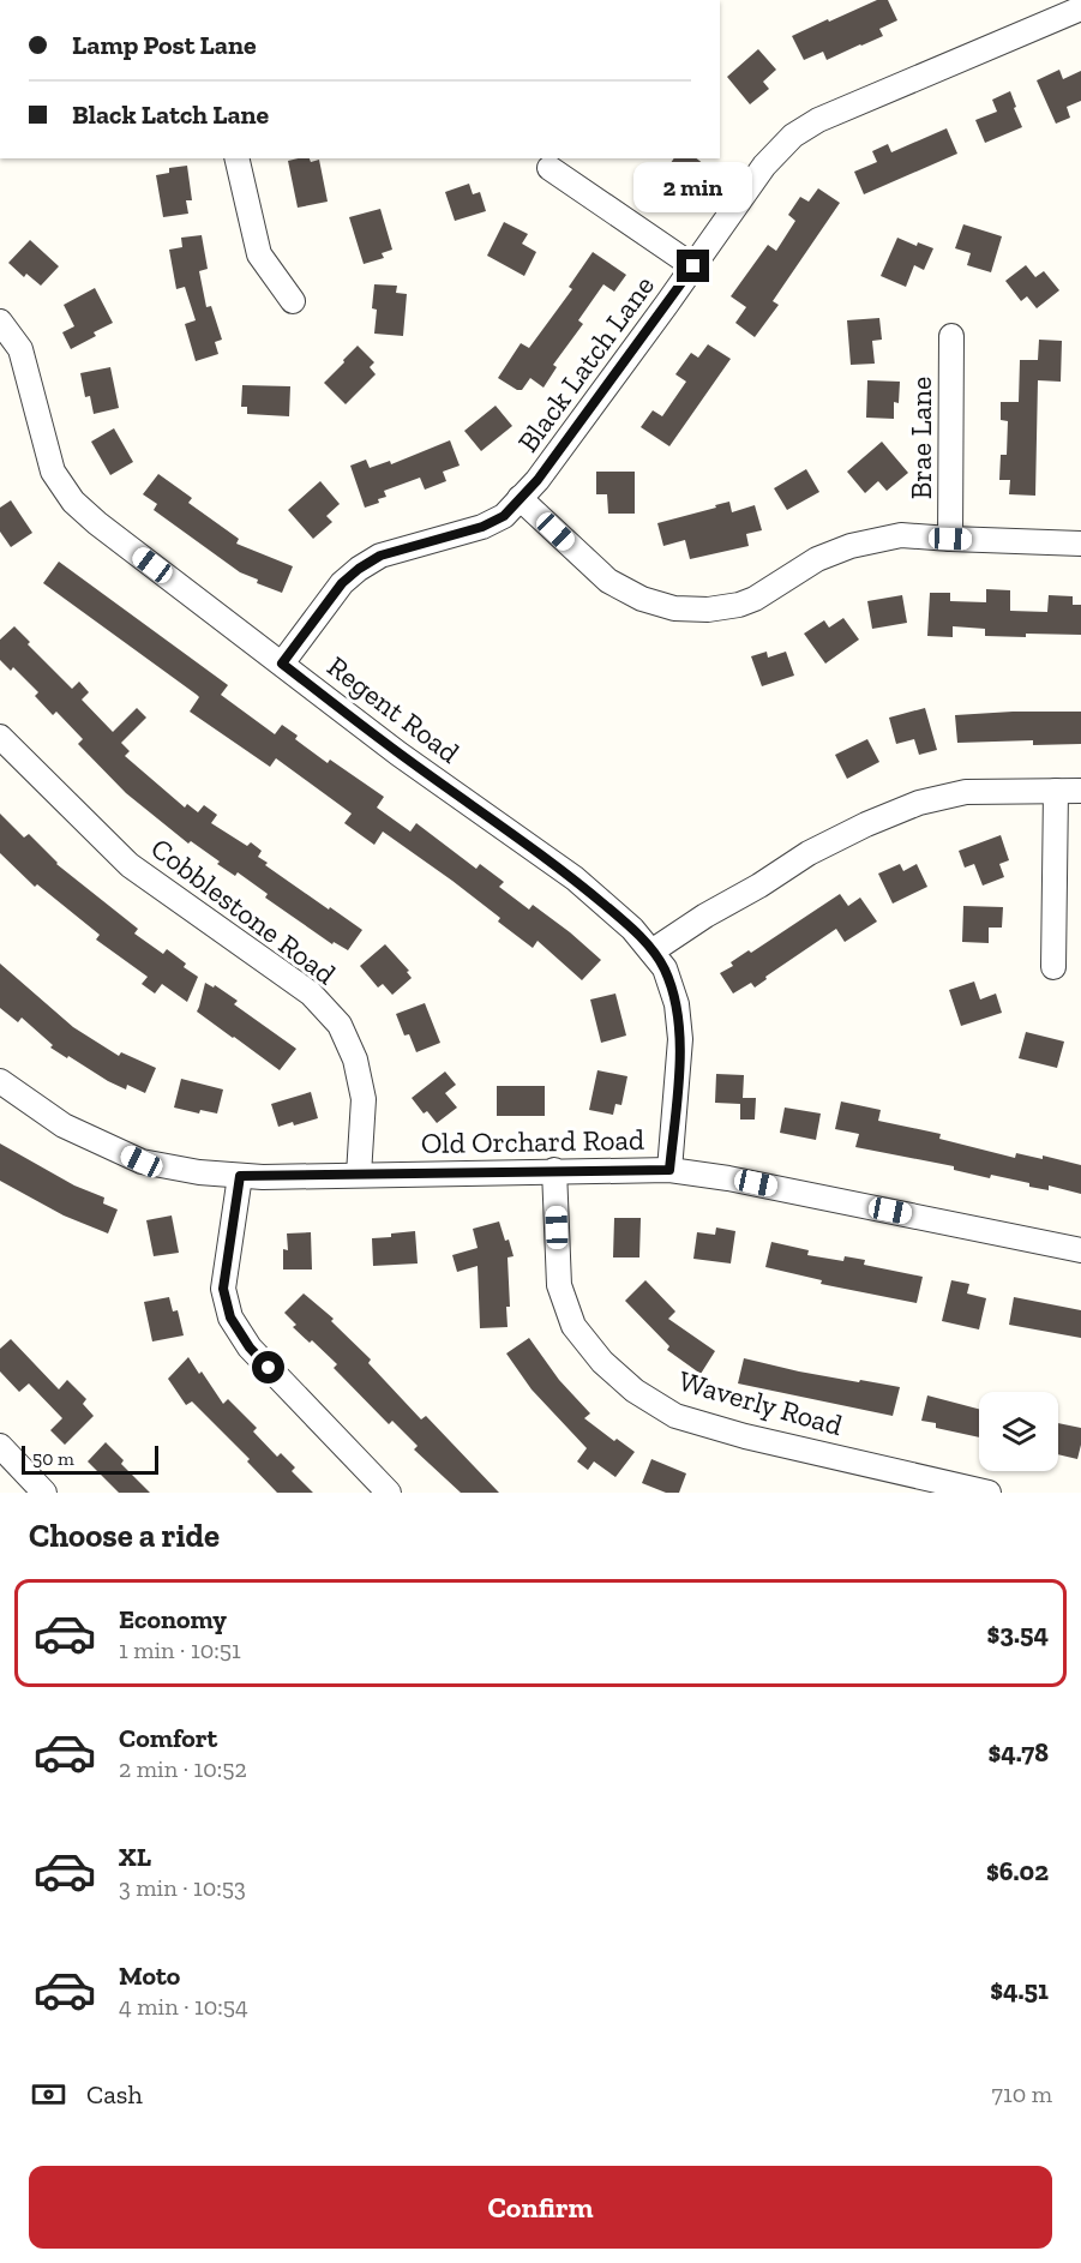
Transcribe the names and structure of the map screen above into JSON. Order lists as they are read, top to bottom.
{
  "streets": {
    "street": [
      "Black Latch Lane",
      "Brae Lane",
      "Regent Road",
      "Cobblestone Road",
      "Old Orchard Road",
      "Waverly Road"
    ]
  },
  "crossings": [
    ["Black Latch Lane", "Regent Road"],
    ["Regent Road", "Old Orchard Road"],
    ["Cobblestone Road", "Old Orchard Road"],
    ["Old Orchard Road", "Waverly Road"]
  ],
  "scale_bar": "50 m",
  "page": {
    "banner": ["Lamp Post Lane", "Black Latch Lane"],
    "bubble": "2 min",
    "scale": "50 m",
    "heading": "Choose a ride",
    "list": [
      {
        "name": "Economy",
        "note": "1 min · 10:51",
        "value": "$3.54"
      },
      {
        "name": "Comfort",
        "note": "2 min · 10:52",
        "value": "$4.78"
      },
      {
        "name": "XL",
        "note": "3 min · 10:53",
        "value": "$6.02"
      },
      {
        "name": "Moto",
        "note": "4 min · 10:54",
        "value": "$4.51"
      }
    ],
    "pay": ["Cash", "710 m"],
    "buttons": "Confirm"
  }
}
